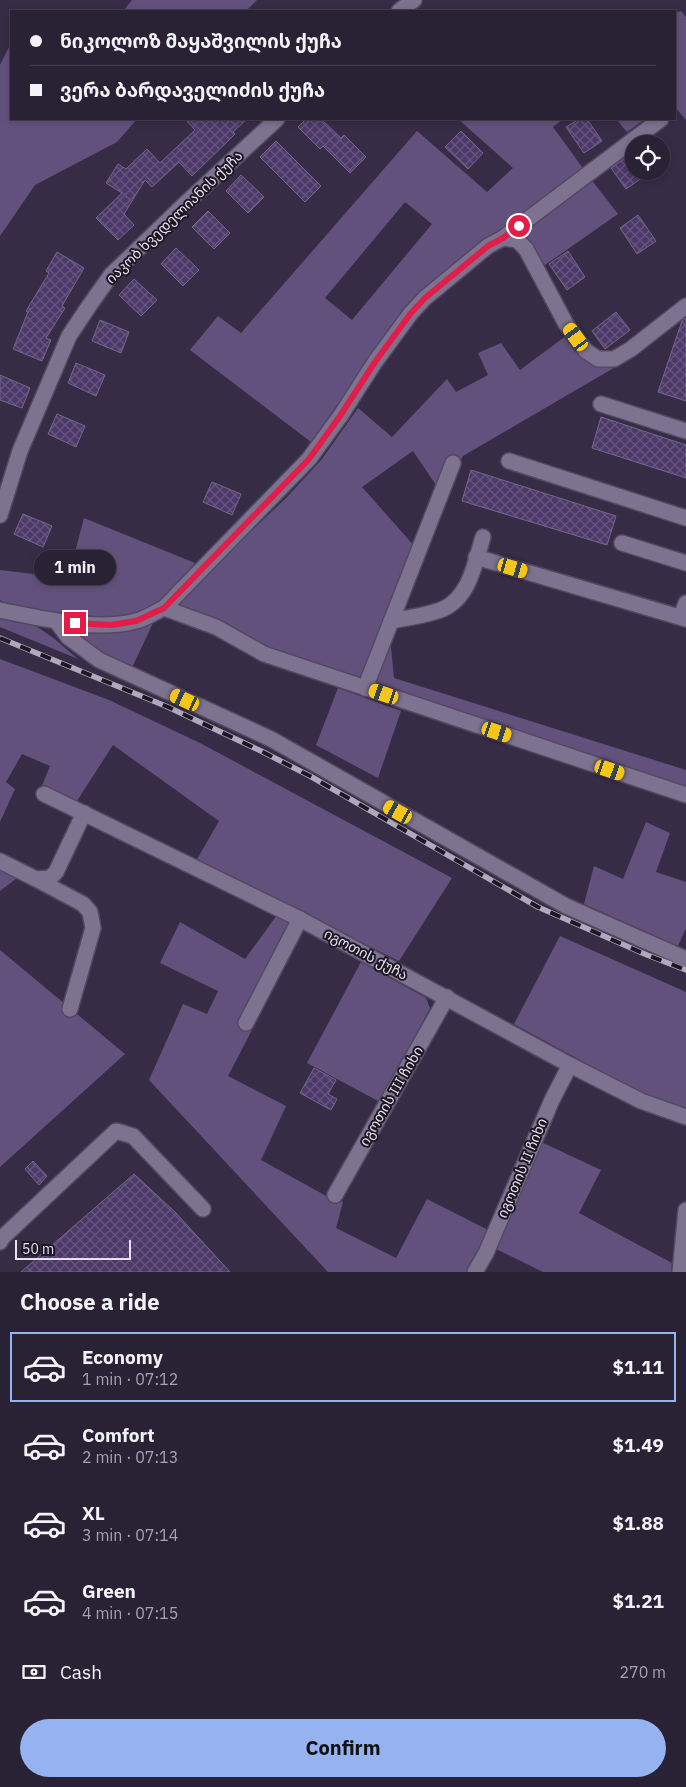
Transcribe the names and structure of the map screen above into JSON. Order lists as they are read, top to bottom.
{
  "streets": {
    "street": [
      "იაკობ ხვედელიანის ქუჩა",
      "იგოთის ქუჩა",
      "იგოთის III ჩიხი",
      "იგოთის II ჩიხი"
    ]
  },
  "crossings": [
    ["იგოთის ქუჩა", "იგოთის III ჩიხი"],
    ["იგოთის ქუჩა", "იგოთის II ჩიხი"]
  ],
  "scale_bar": "50 m",
  "page": {
    "banner": ["ნიკოლოზ მაყაშვილის ქუჩა", "ვერა ბარდაველიძის ქუჩა"],
    "bubble": "1 min",
    "scale": "50 m",
    "heading": "Choose a ride",
    "list": [
      {
        "name": "Economy",
        "note": "1 min · 07:12",
        "value": "$1.11"
      },
      {
        "name": "Comfort",
        "note": "2 min · 07:13",
        "value": "$1.49"
      },
      {
        "name": "XL",
        "note": "3 min · 07:14",
        "value": "$1.88"
      },
      {
        "name": "Green",
        "note": "4 min · 07:15",
        "value": "$1.21"
      }
    ],
    "pay": ["Cash", "270 m"],
    "buttons": "Confirm"
  }
}
